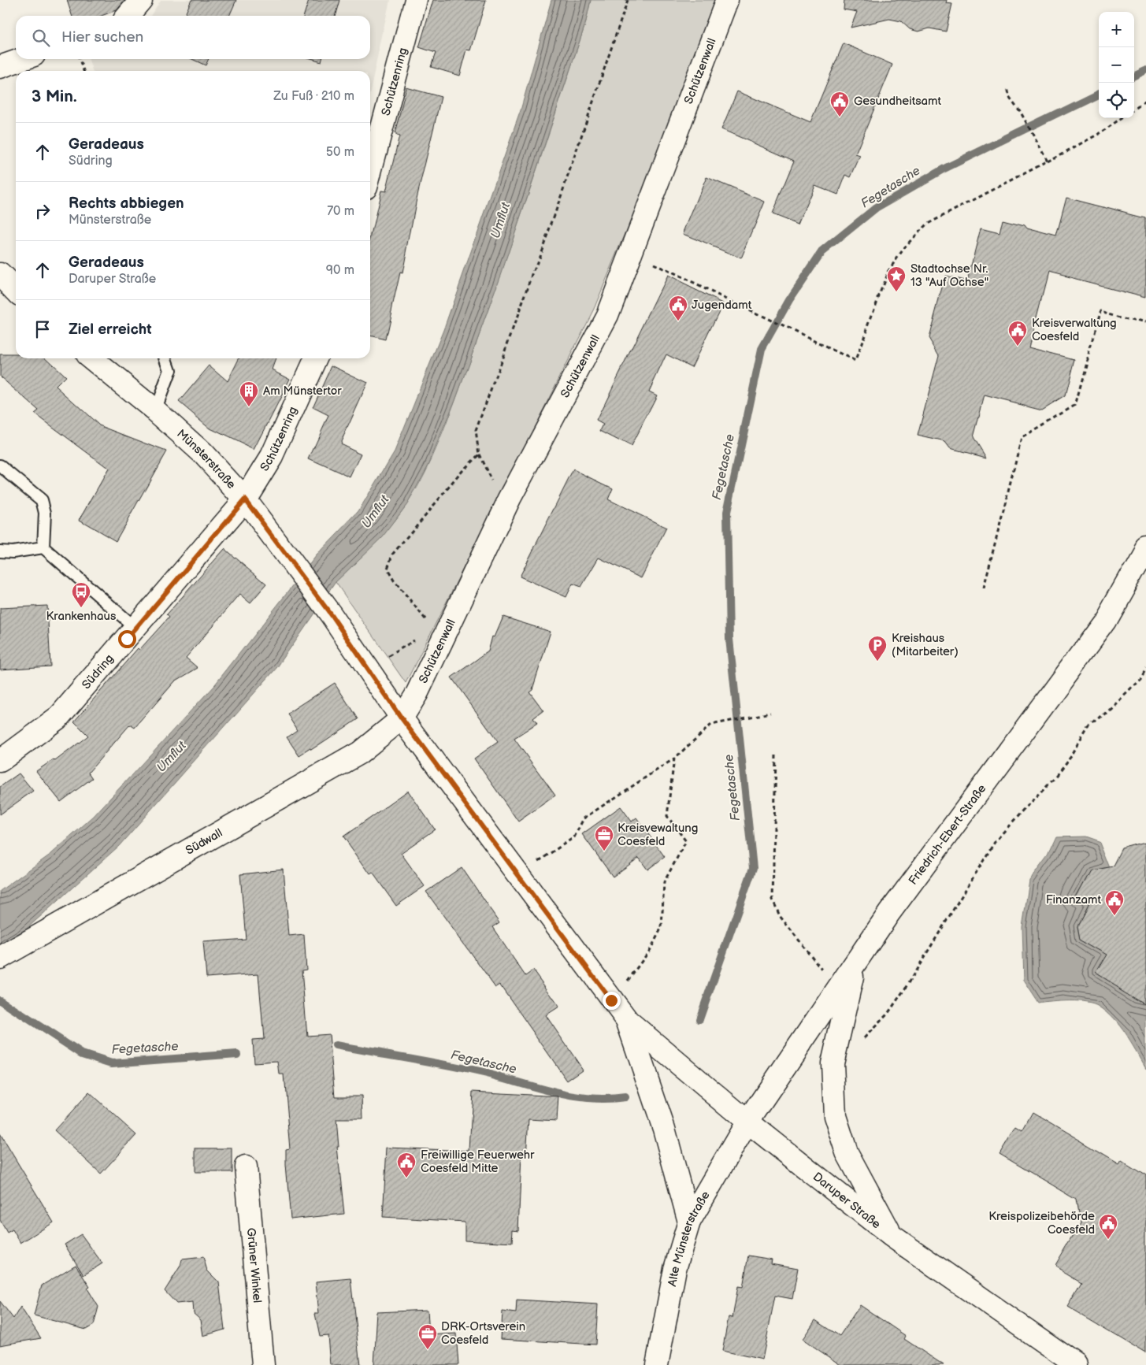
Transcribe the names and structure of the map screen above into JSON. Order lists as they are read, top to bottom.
{
  "streets": {
    "street": [
      "Schützenwall",
      "Schützenring",
      "Münsterstraße",
      "Südring",
      "Friedrich-Ebert-Straße",
      "Südwall",
      "Daruper Straße",
      "Alte Münsterstraße",
      "Grüner Winkel"
    ]
  },
  "crossings": [
    ["Schützenwall", "Münsterstraße"],
    ["Schützenwall", "Südwall"],
    ["Schützenwall", "Daruper Straße"],
    ["Schützenring", "Münsterstraße"],
    ["Schützenring", "Südring"],
    ["Münsterstraße", "Südring"],
    ["Münsterstraße", "Südwall"],
    ["Münsterstraße", "Daruper Straße"],
    ["Friedrich-Ebert-Straße", "Daruper Straße"],
    ["Friedrich-Ebert-Straße", "Alte Münsterstraße"],
    ["Südwall", "Daruper Straße"],
    ["Daruper Straße", "Alte Münsterstraße"]
  ],
  "water": ["Fegetasche", "Umflut"],
  "places": {
    "public building": [
      "Gesundheitsamt",
      "Jugendamt",
      "Kreisverwaltung Coesfeld",
      "Finanzamt",
      "Freiwillige Feuerwehr Coesfeld Mitte",
      "Kreispolizeibehörde Coesfeld"
    ],
    "place": ["Stadtochse Nr. 13 \"Auf Ochse\""],
    "building": ["Am Münstertor"],
    "bus stop": ["Krankenhaus"],
    "parking": ["Kreishaus (Mitarbeiter)"],
    "office": ["Kreisvewaltung Coesfeld", "DRK-Ortsverein Coesfeld"]
  },
  "page": {
    "map_buttons": ["+", "−"],
    "search": "Hier suchen",
    "heading": ["3 Min.", "Zu Fuß · 210 m"],
    "list": [
      ["Geradeaus", "Südring", "50 m"],
      ["Rechts abbiegen", "Münsterstraße", "70 m"],
      ["Geradeaus", "Daruper Straße", "90 m"],
      "Ziel erreicht"
    ]
  }
}
